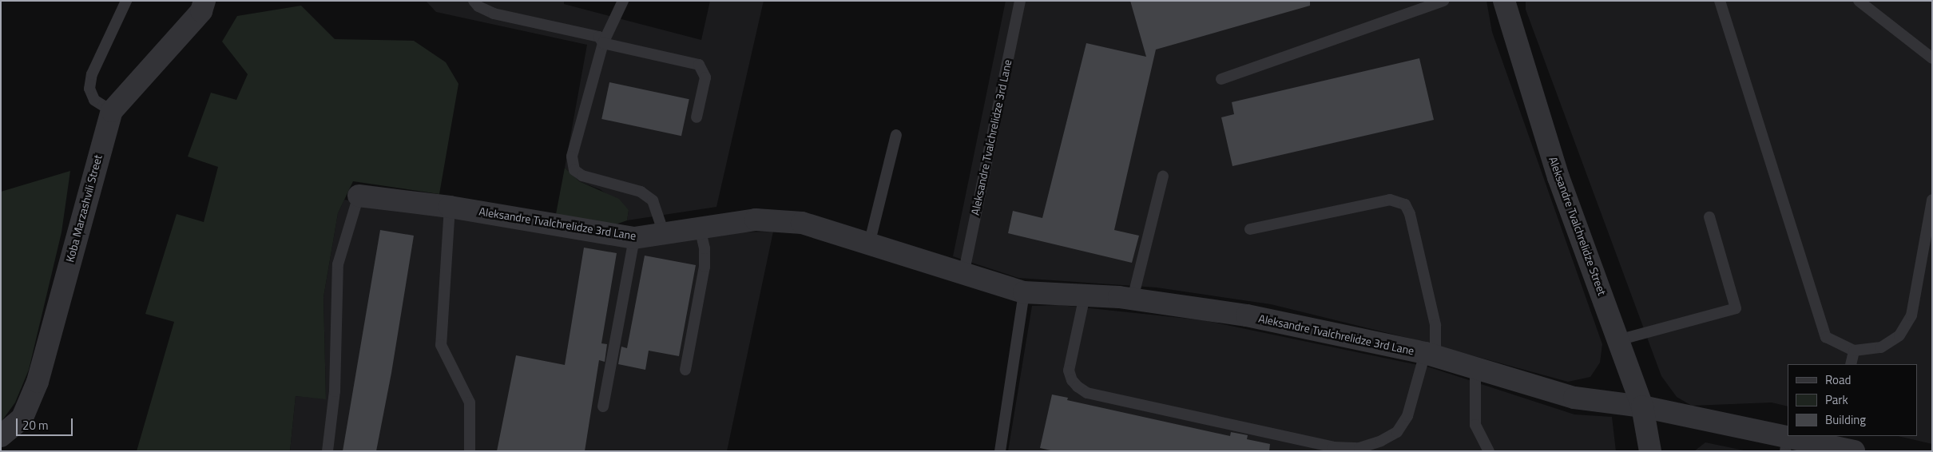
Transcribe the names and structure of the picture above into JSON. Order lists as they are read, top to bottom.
{
  "streets": {
    "street": ["Aleksandre Tvalchrelidze 3rd Lane", "Koba Marzashvili Street", "Aleksandre Tvalchrelidze Street"]
  },
  "crossings": [
    ["Aleksandre Tvalchrelidze 3rd Lane", "Aleksandre Tvalchrelidze Street"]
  ],
  "legend": ["Road", "Park", "Building"],
  "scale_bar": "20 m"
}
